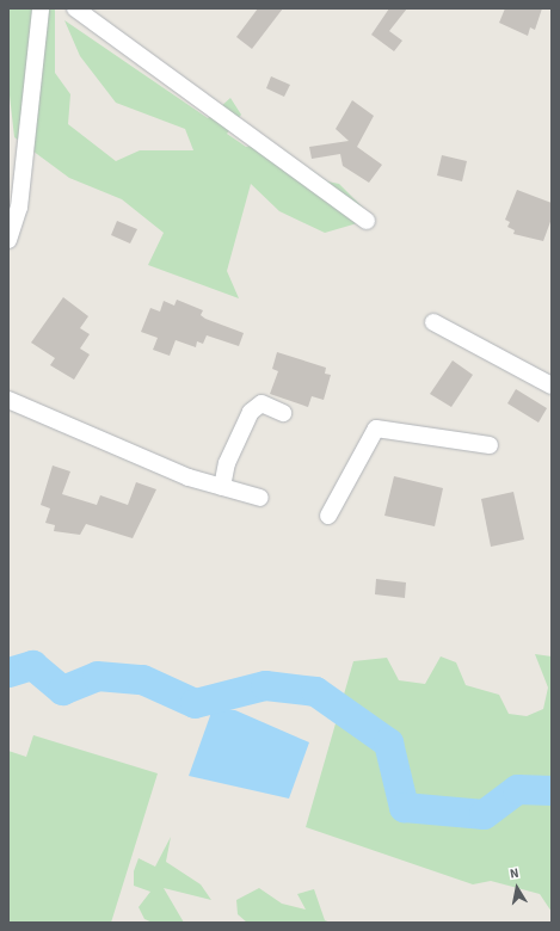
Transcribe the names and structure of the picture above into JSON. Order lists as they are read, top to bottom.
{
  "north": "top"
}
